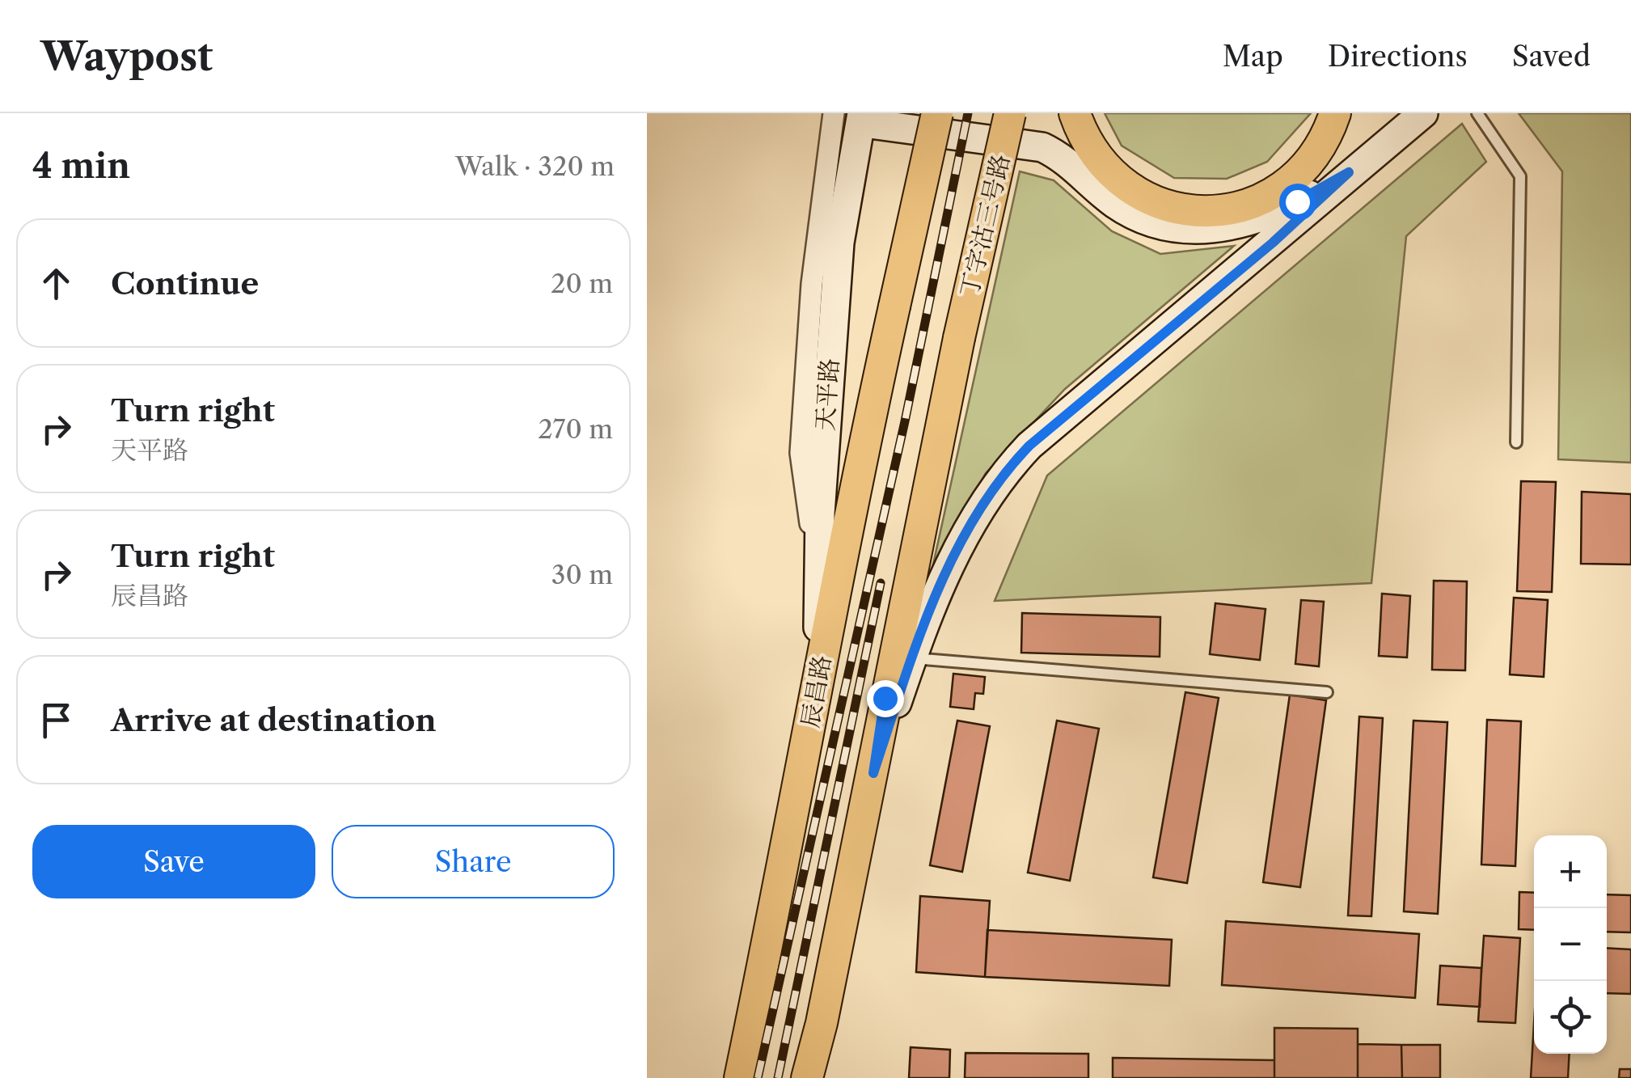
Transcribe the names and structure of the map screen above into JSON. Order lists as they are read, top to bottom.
{
  "streets": {
    "main road": ["丁字沽三号路", "辰昌路"],
    "street": ["天平路"]
  },
  "crossings": [
    ["天平路", "辰昌路"]
  ],
  "page": {
    "header": "Waypost",
    "nav": ["Map", "Directions", "Saved"],
    "heading": ["4 min", "Walk · 320 m"],
    "list": [
      ["Continue", "20 m"],
      ["Turn right", "天平路", "270 m"],
      ["Turn right", "辰昌路", "30 m"],
      "Arrive at destination"
    ],
    "buttons": ["Save", "Share"],
    "map_buttons": ["+", "−"]
  }
}
